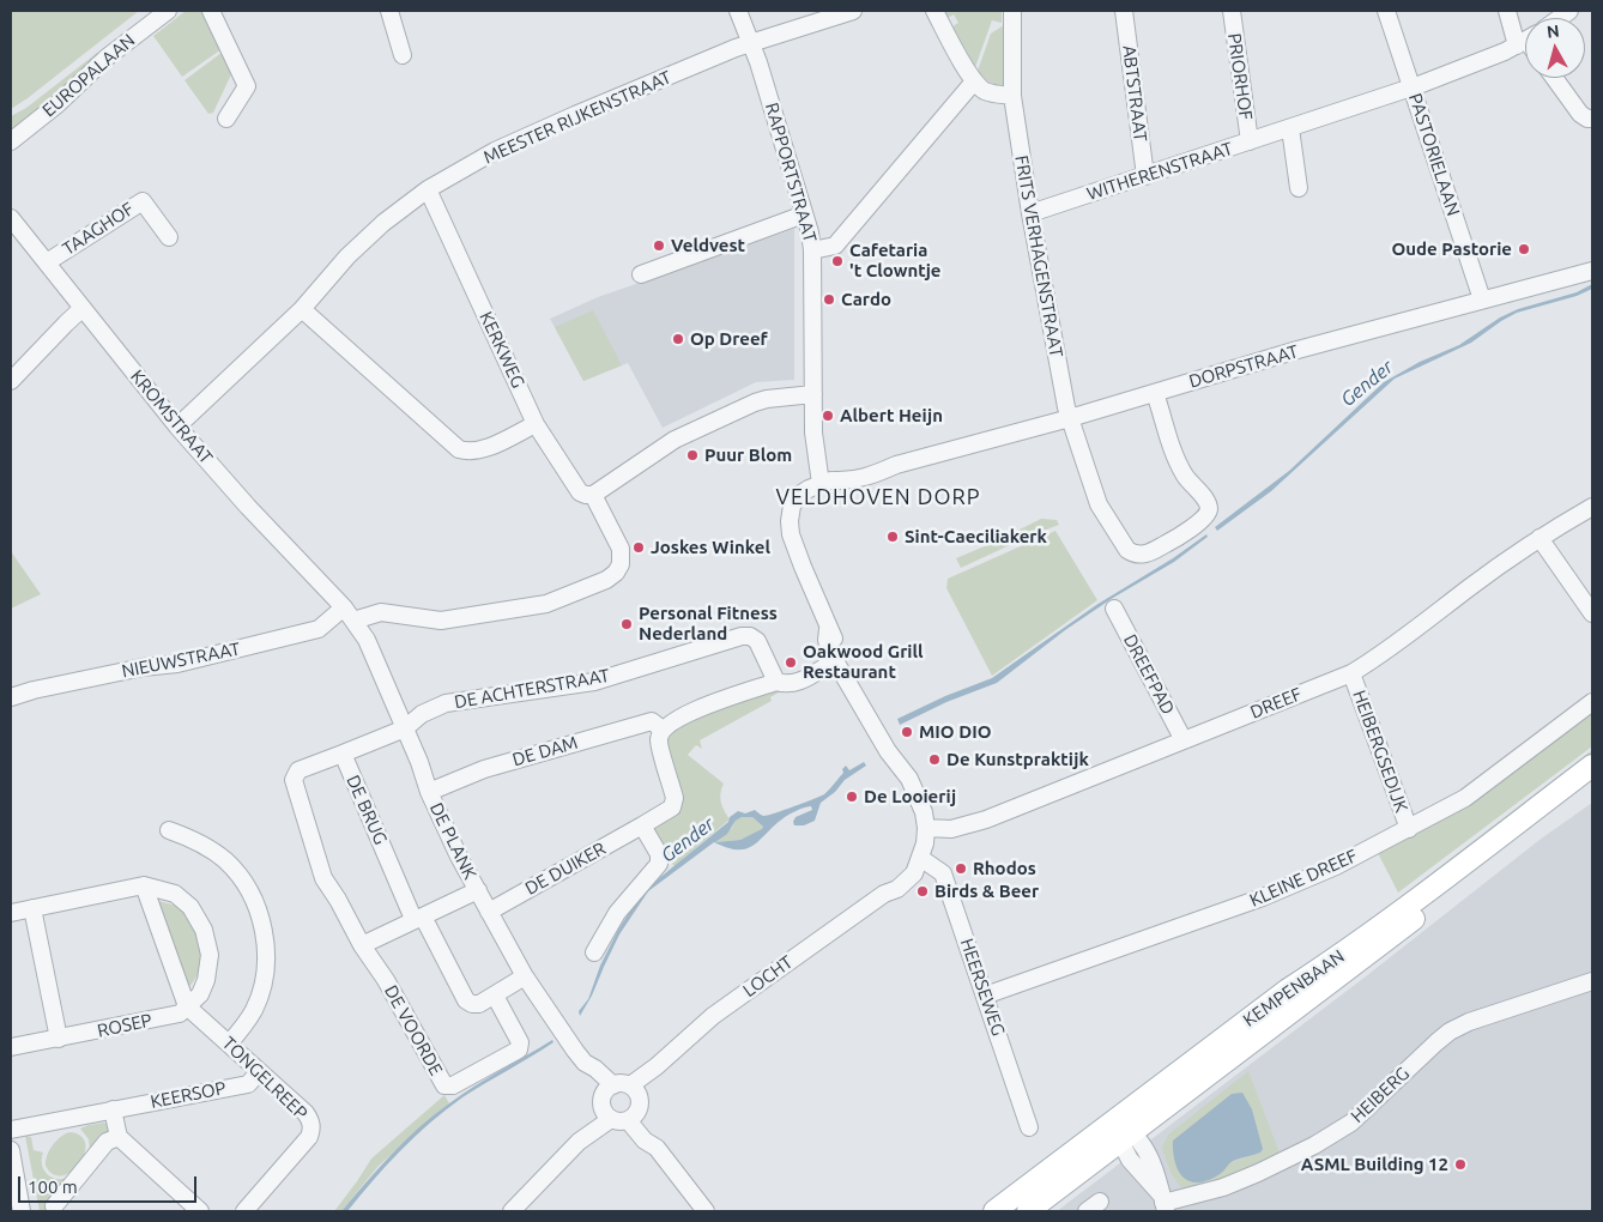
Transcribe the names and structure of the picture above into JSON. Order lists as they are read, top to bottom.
{
  "streets": {
    "main road": ["KEMPENBAAN"],
    "street": [
      "EUROPALAAN",
      "PRIORHOF",
      "ABTSTRAAT",
      "MEESTER RIJKENSTRAAT",
      "PASTORIELAAN",
      "WITHERENSTRAAT",
      "RAPPORTSTRAAT",
      "TAAGHOF",
      "FRITS VERHAGENSTRAAT",
      "KERKWEG",
      "DORPSTRAAT",
      "KROMSTRAAT",
      "NIEUWSTRAAT",
      "DREEFPAD",
      "DE ACHTERSTRAAT",
      "DREEF",
      "DE DAM",
      "HEIBERGSEDIJK",
      "DE BRUG",
      "DE PLANK",
      "DE DUIKER",
      "KLEINE DREEF",
      "LOCHT",
      "HEERSEWEG",
      "ROSEP",
      "DE VOORDE",
      "TONGELREEP",
      "KEERSOP",
      "HEIBERG"
    ]
  },
  "crossings": [
    ["PRIORHOF", "WITHERENSTRAAT"],
    ["ABTSTRAAT", "WITHERENSTRAAT"],
    ["MEESTER RIJKENSTRAAT", "RAPPORTSTRAAT"],
    ["MEESTER RIJKENSTRAAT", "KERKWEG"],
    ["MEESTER RIJKENSTRAAT", "KROMSTRAAT"],
    ["PASTORIELAAN", "WITHERENSTRAAT"],
    ["PASTORIELAAN", "DORPSTRAAT"],
    ["WITHERENSTRAAT", "FRITS VERHAGENSTRAAT"],
    ["RAPPORTSTRAAT", "DORPSTRAAT"],
    ["TAAGHOF", "KROMSTRAAT"],
    ["FRITS VERHAGENSTRAAT", "DORPSTRAAT"],
    ["KERKWEG", "KROMSTRAAT"],
    ["KERKWEG", "NIEUWSTRAAT"],
    ["KERKWEG", "DE PLANK"],
    ["DORPSTRAAT", "DREEF"],
    ["DORPSTRAAT", "LOCHT"],
    ["DORPSTRAAT", "HEERSEWEG"],
    ["KROMSTRAAT", "NIEUWSTRAAT"],
    ["KROMSTRAAT", "DE PLANK"],
    ["NIEUWSTRAAT", "DE PLANK"],
    ["DREEFPAD", "DREEF"],
    ["DE ACHTERSTRAAT", "DE BRUG"],
    ["DE ACHTERSTRAAT", "DE PLANK"],
    ["DREEF", "HEIBERGSEDIJK"],
    ["DE DAM", "DE PLANK"],
    ["DE DAM", "DE DUIKER"],
    ["HEIBERGSEDIJK", "KLEINE DREEF"],
    ["DE BRUG", "DE PLANK"],
    ["DE BRUG", "DE VOORDE"],
    ["DE PLANK", "DE DUIKER"],
    ["KLEINE DREEF", "HEERSEWEG"],
    ["LOCHT", "HEERSEWEG"],
    ["ROSEP", "TONGELREEP"],
    ["TONGELREEP", "KEERSOP"]
  ],
  "districts": ["VELDHOVEN DORP"],
  "water": ["Gender"],
  "places": [
    "Veldvest",
    "Oude Pastorie",
    "Cafetaria 't Clowntje",
    "Cardo",
    "Op Dreef",
    "Albert Heijn",
    "Puur Blom",
    "Sint-Caeciliakerk",
    "Joskes Winkel",
    "Personal Fitness Nederland",
    "Oakwood Grill Restaurant",
    "MIO DIO",
    "De Kunstpraktijk",
    "De Looierij",
    "Rhodos",
    "Birds & Beer",
    "ASML Building 12"
  ],
  "scale_bar": "100 m",
  "north": "top"
}
